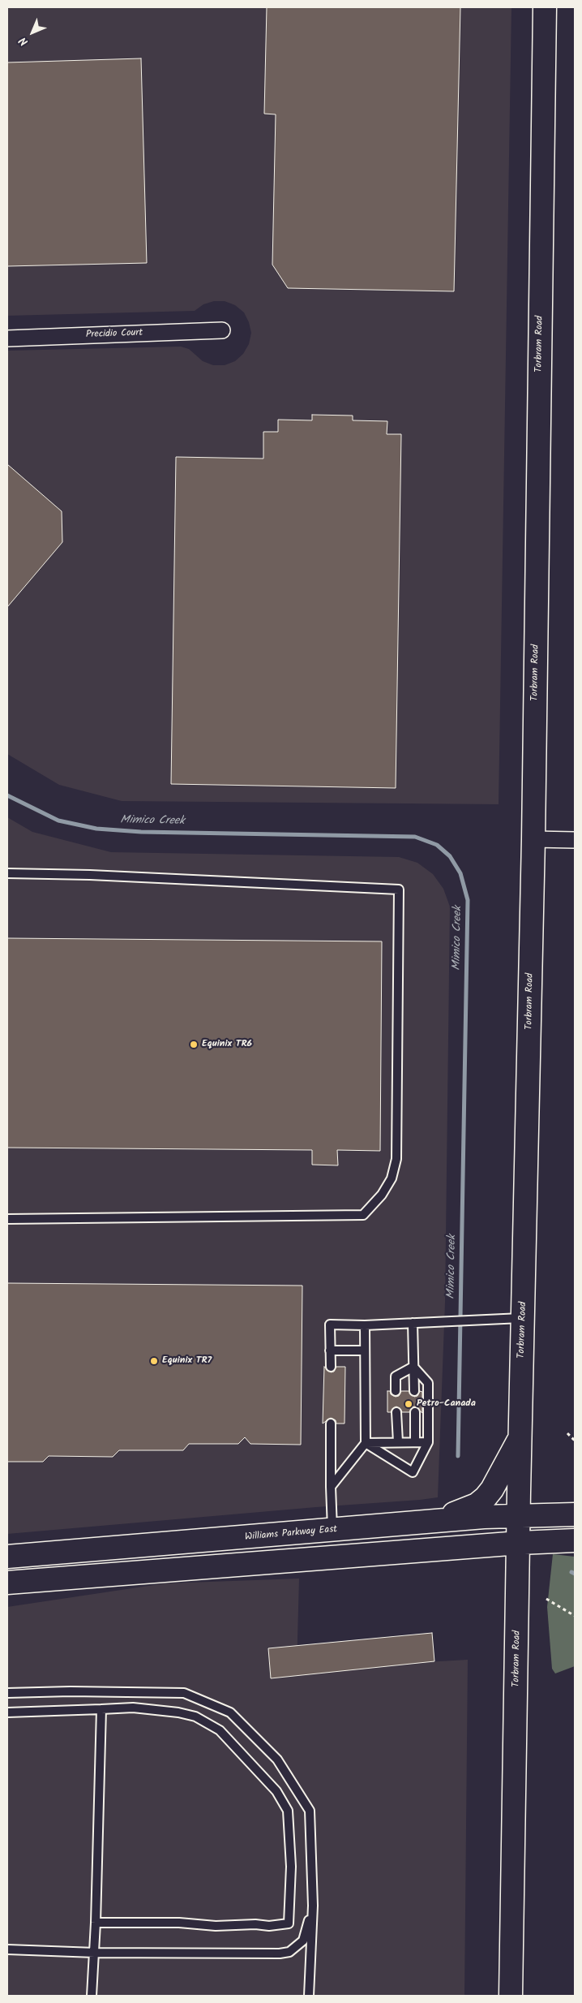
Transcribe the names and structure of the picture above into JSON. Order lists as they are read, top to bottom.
{
  "streets": {
    "main road": ["Torbram Road", "Williams Parkway East"],
    "street": ["Precidio Court"]
  },
  "crossings": [
    ["Torbram Road", "Williams Parkway East"]
  ],
  "water": ["Mimico Creek"],
  "places": ["Equinix TR6", "Equinix TR7", "Petro-Canada"],
  "north": "bottom left"
}
